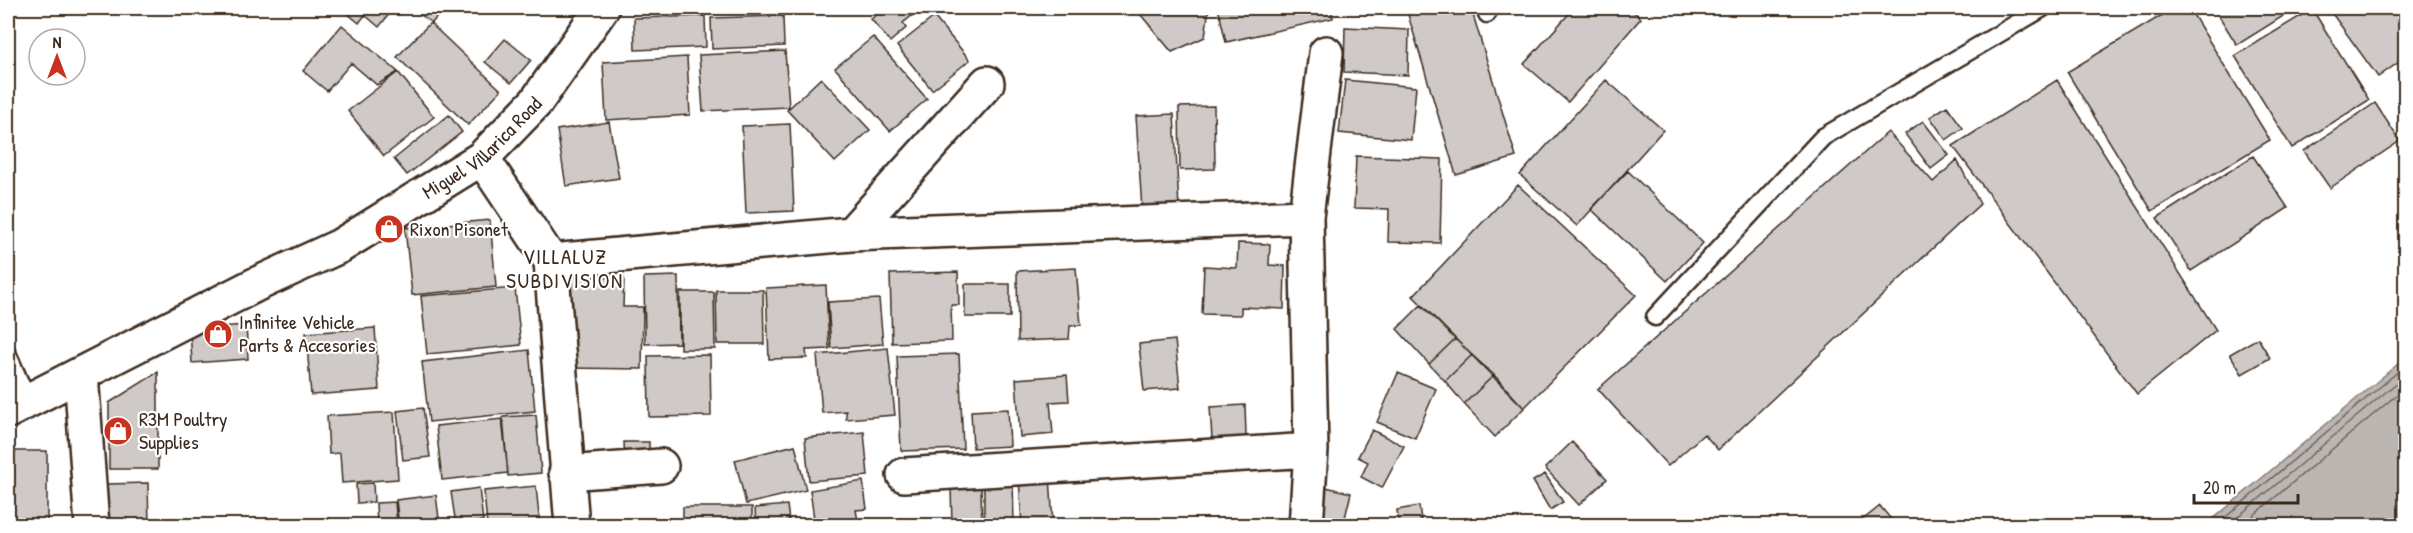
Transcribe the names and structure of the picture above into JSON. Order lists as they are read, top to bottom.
{
  "streets": {
    "street": ["Miguel Villarica Road"]
  },
  "districts": ["VILLALUZ SUBDIVISION"],
  "places": {
    "shop": ["Rixon Pisonet", "Infinitee Vehicle Parts & Accesories", "R3M Poultry Supplies"]
  },
  "scale_bar": "20 m",
  "north": "top"
}
